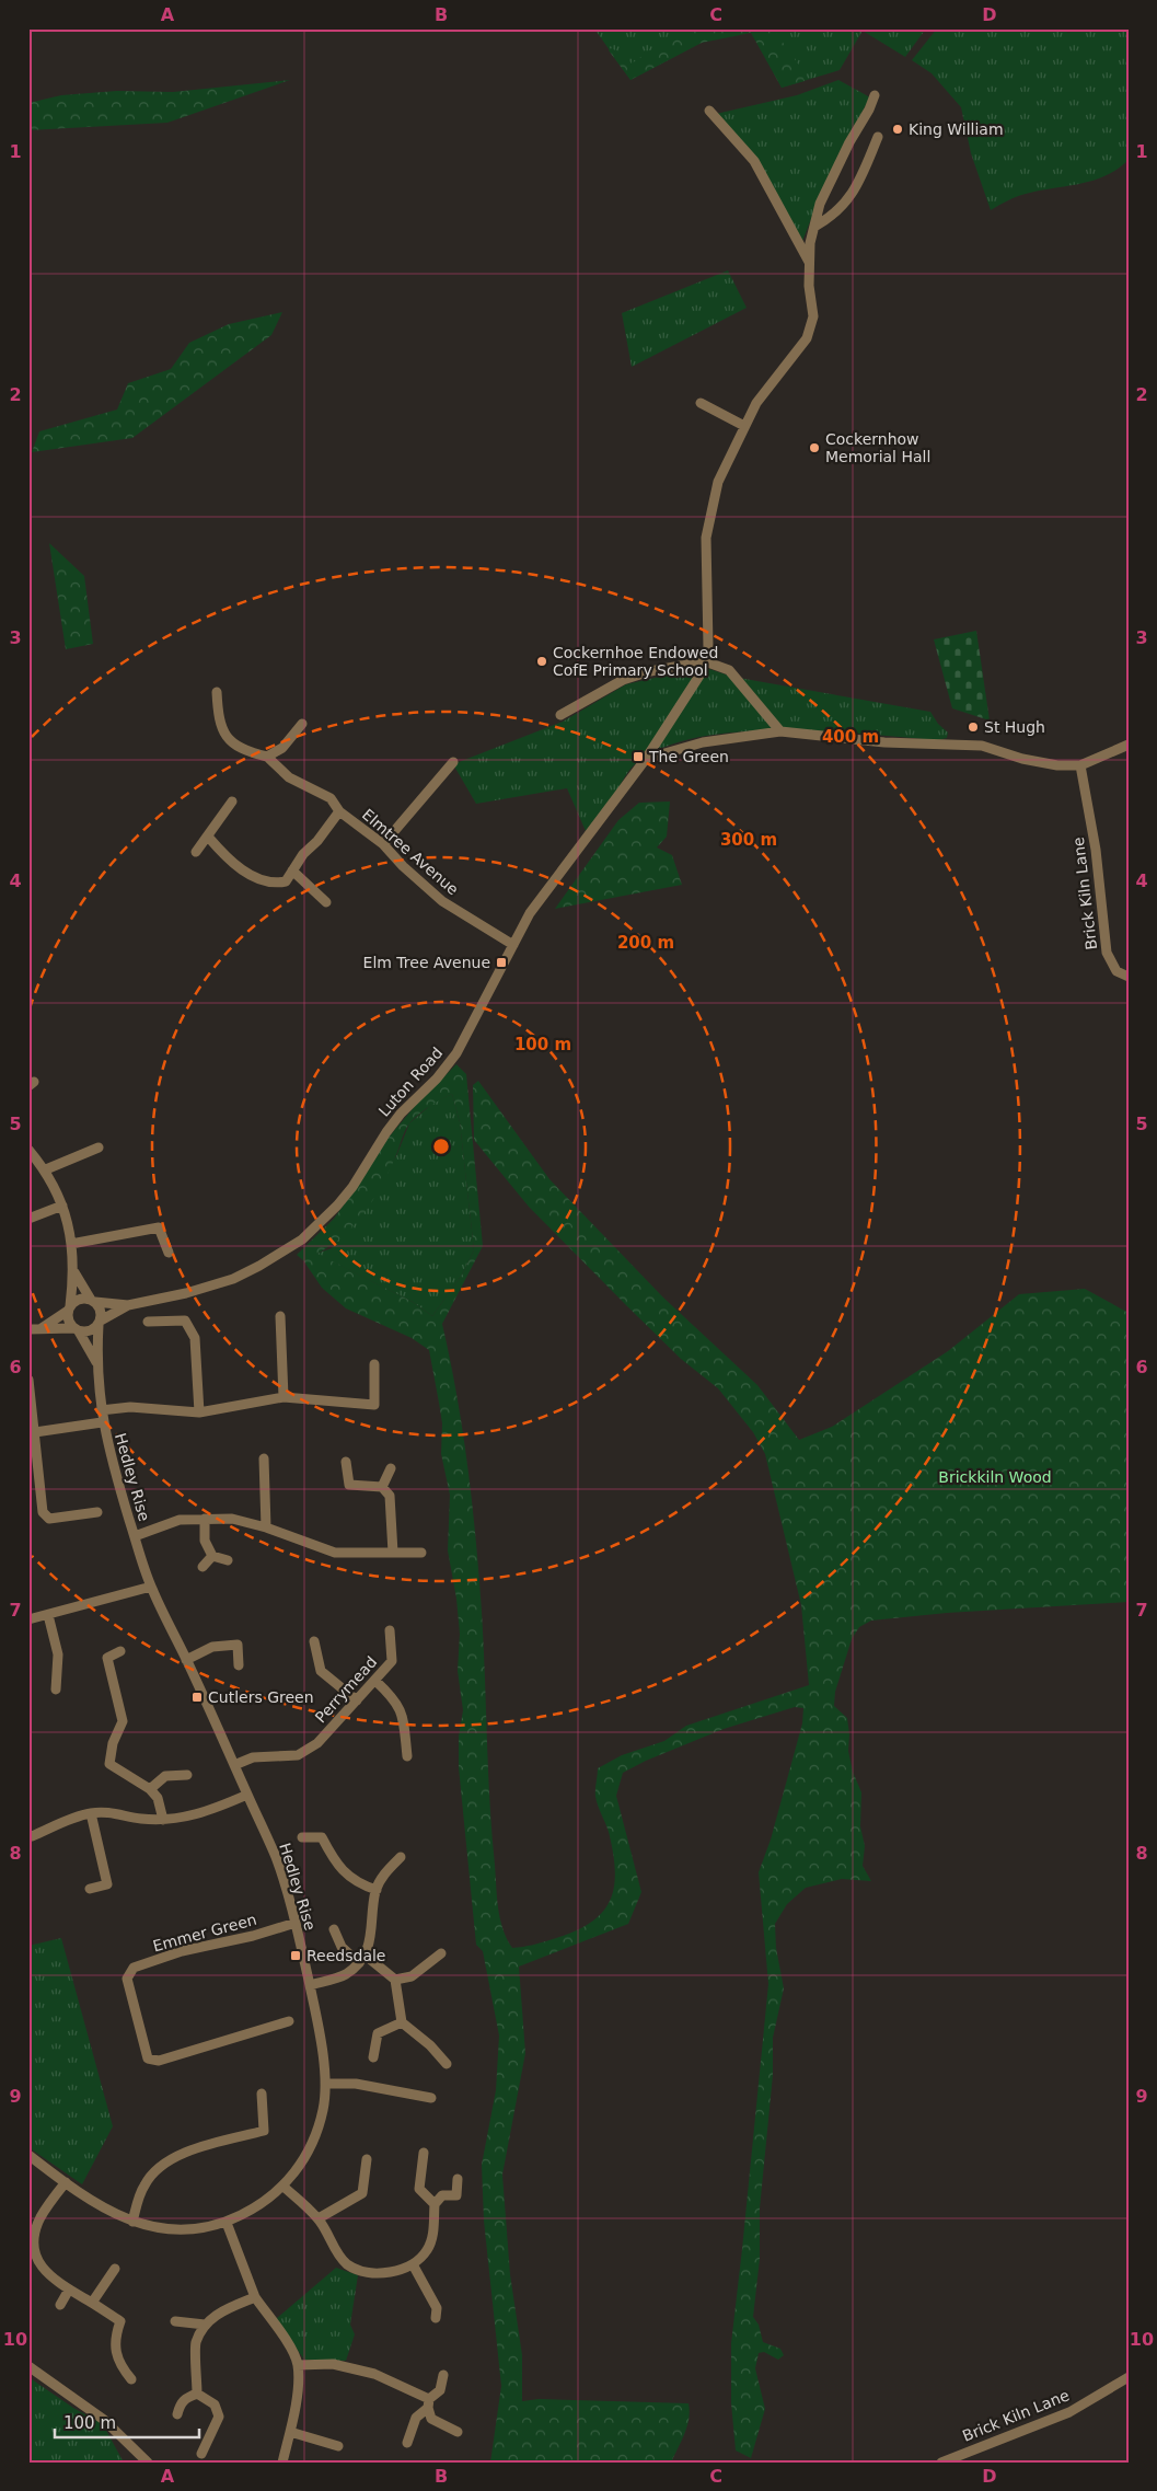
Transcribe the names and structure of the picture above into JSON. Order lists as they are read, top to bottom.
{
  "streets": {
    "street": [
      "Elmtree Avenue",
      "Brick Kiln Lane",
      "Luton Road",
      "Hedley Rise",
      "Perrymead",
      "Emmer Green"
    ]
  },
  "crossings": [
    ["Elmtree Avenue", "Luton Road"],
    ["Hedley Rise", "Perrymead"],
    ["Hedley Rise", "Emmer Green"]
  ],
  "parks": ["Brickkiln Wood"],
  "places": {
    "other": [
      "King William",
      "Cockernhow Memorial Hall",
      "Cockernhoe Endowed CofE Primary School",
      "St Hugh"
    ],
    "transit": [
      "The Green",
      "Elm Tree Avenue",
      "Cutlers Green",
      "Reedsdale"
    ]
  },
  "scale_bar": "100 m",
  "grid": {
    "columns": [
      "A",
      "B",
      "C",
      "D"
    ],
    "rows": [
      "1",
      "2",
      "3",
      "4",
      "5",
      "6",
      "7",
      "8",
      "9",
      "10"
    ]
  },
  "rings": [
    "400 m",
    "300 m",
    "200 m",
    "100 m"
  ]
}
